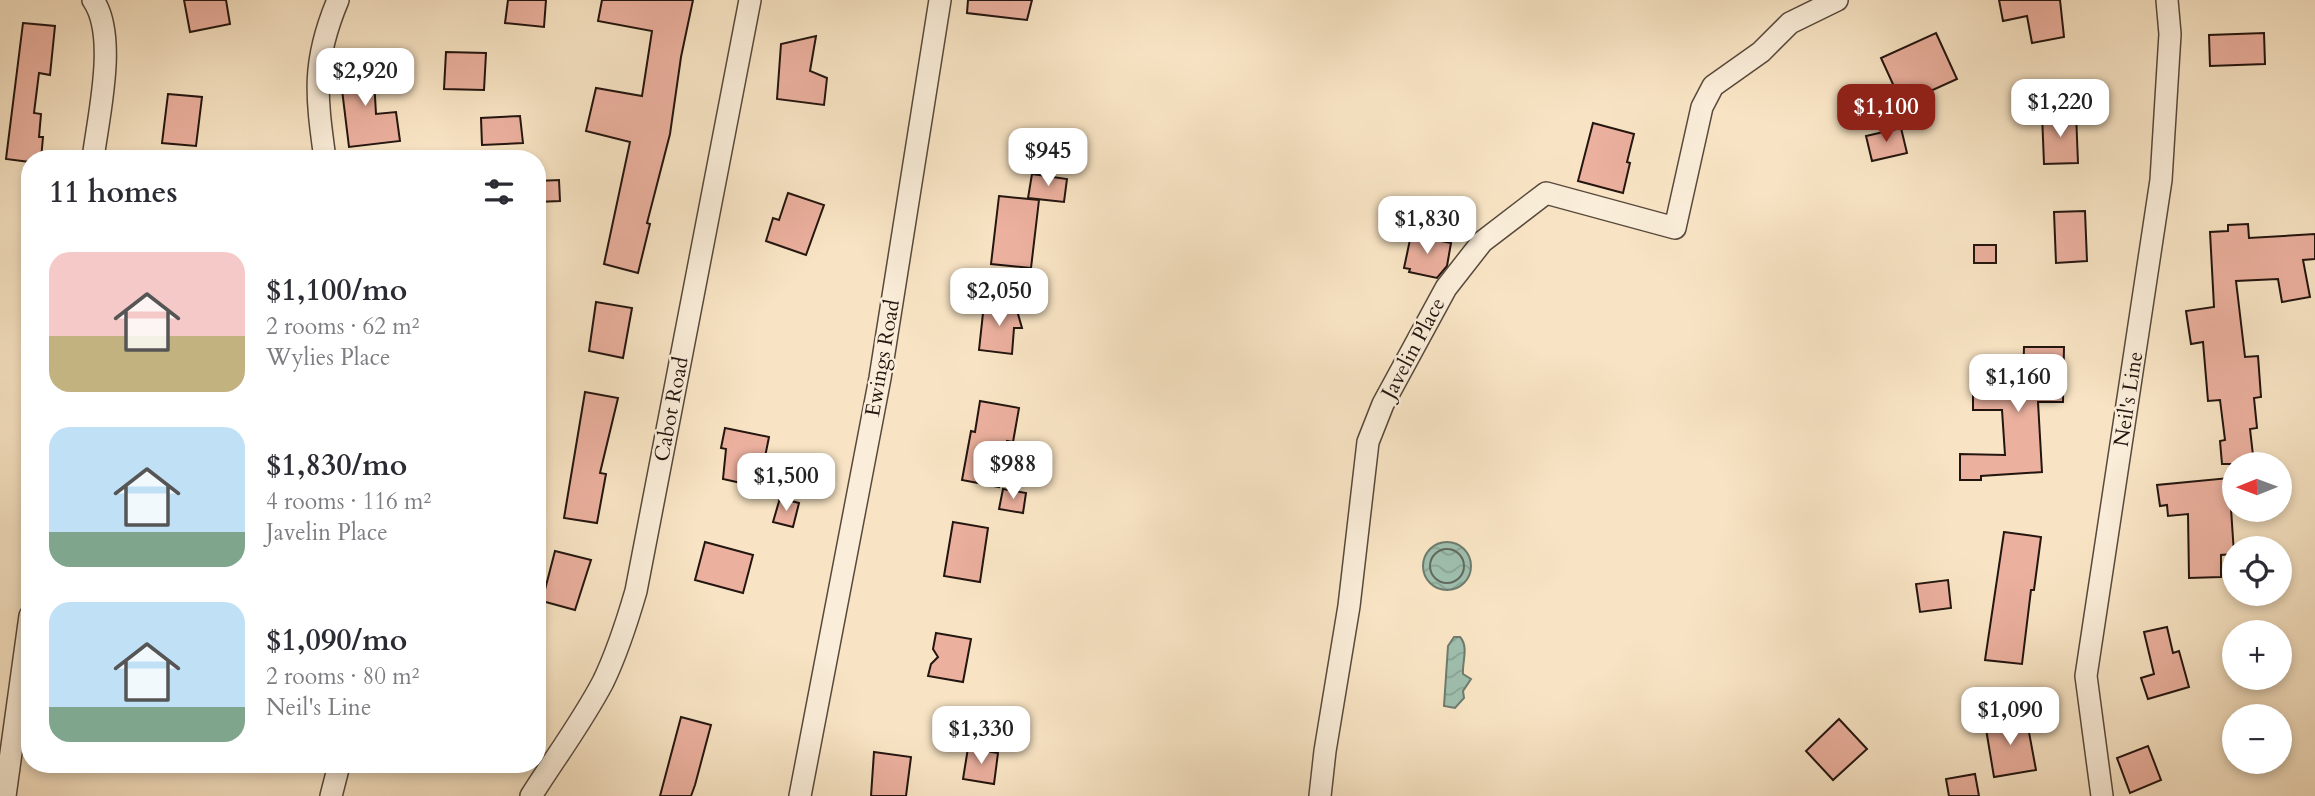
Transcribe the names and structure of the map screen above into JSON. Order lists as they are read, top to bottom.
{
  "streets": {
    "street": [
      "Javelin Place",
      "Ewings Road",
      "Neil's Line",
      "Cabot Road"
    ]
  },
  "north": "left",
  "page": {
    "price": [
      "$2,920",
      "$1,220",
      "$1,100",
      "$945",
      "$1,830",
      "$2,050",
      "$1,160",
      "$988",
      "$1,500",
      "$1,090",
      "$1,330"
    ],
    "heading": "11 homes",
    "list": [
      {
        "name": "$1,100/mo",
        "note": "2 rooms · 62 m² · Wylies Place"
      },
      {
        "name": "$1,830/mo",
        "note": "4 rooms · 116 m² · Javelin Place"
      },
      {
        "name": "$1,090/mo",
        "note": "2 rooms · 80 m² · Neil's Line"
      }
    ],
    "map_buttons": ["+", "−"]
  }
}
